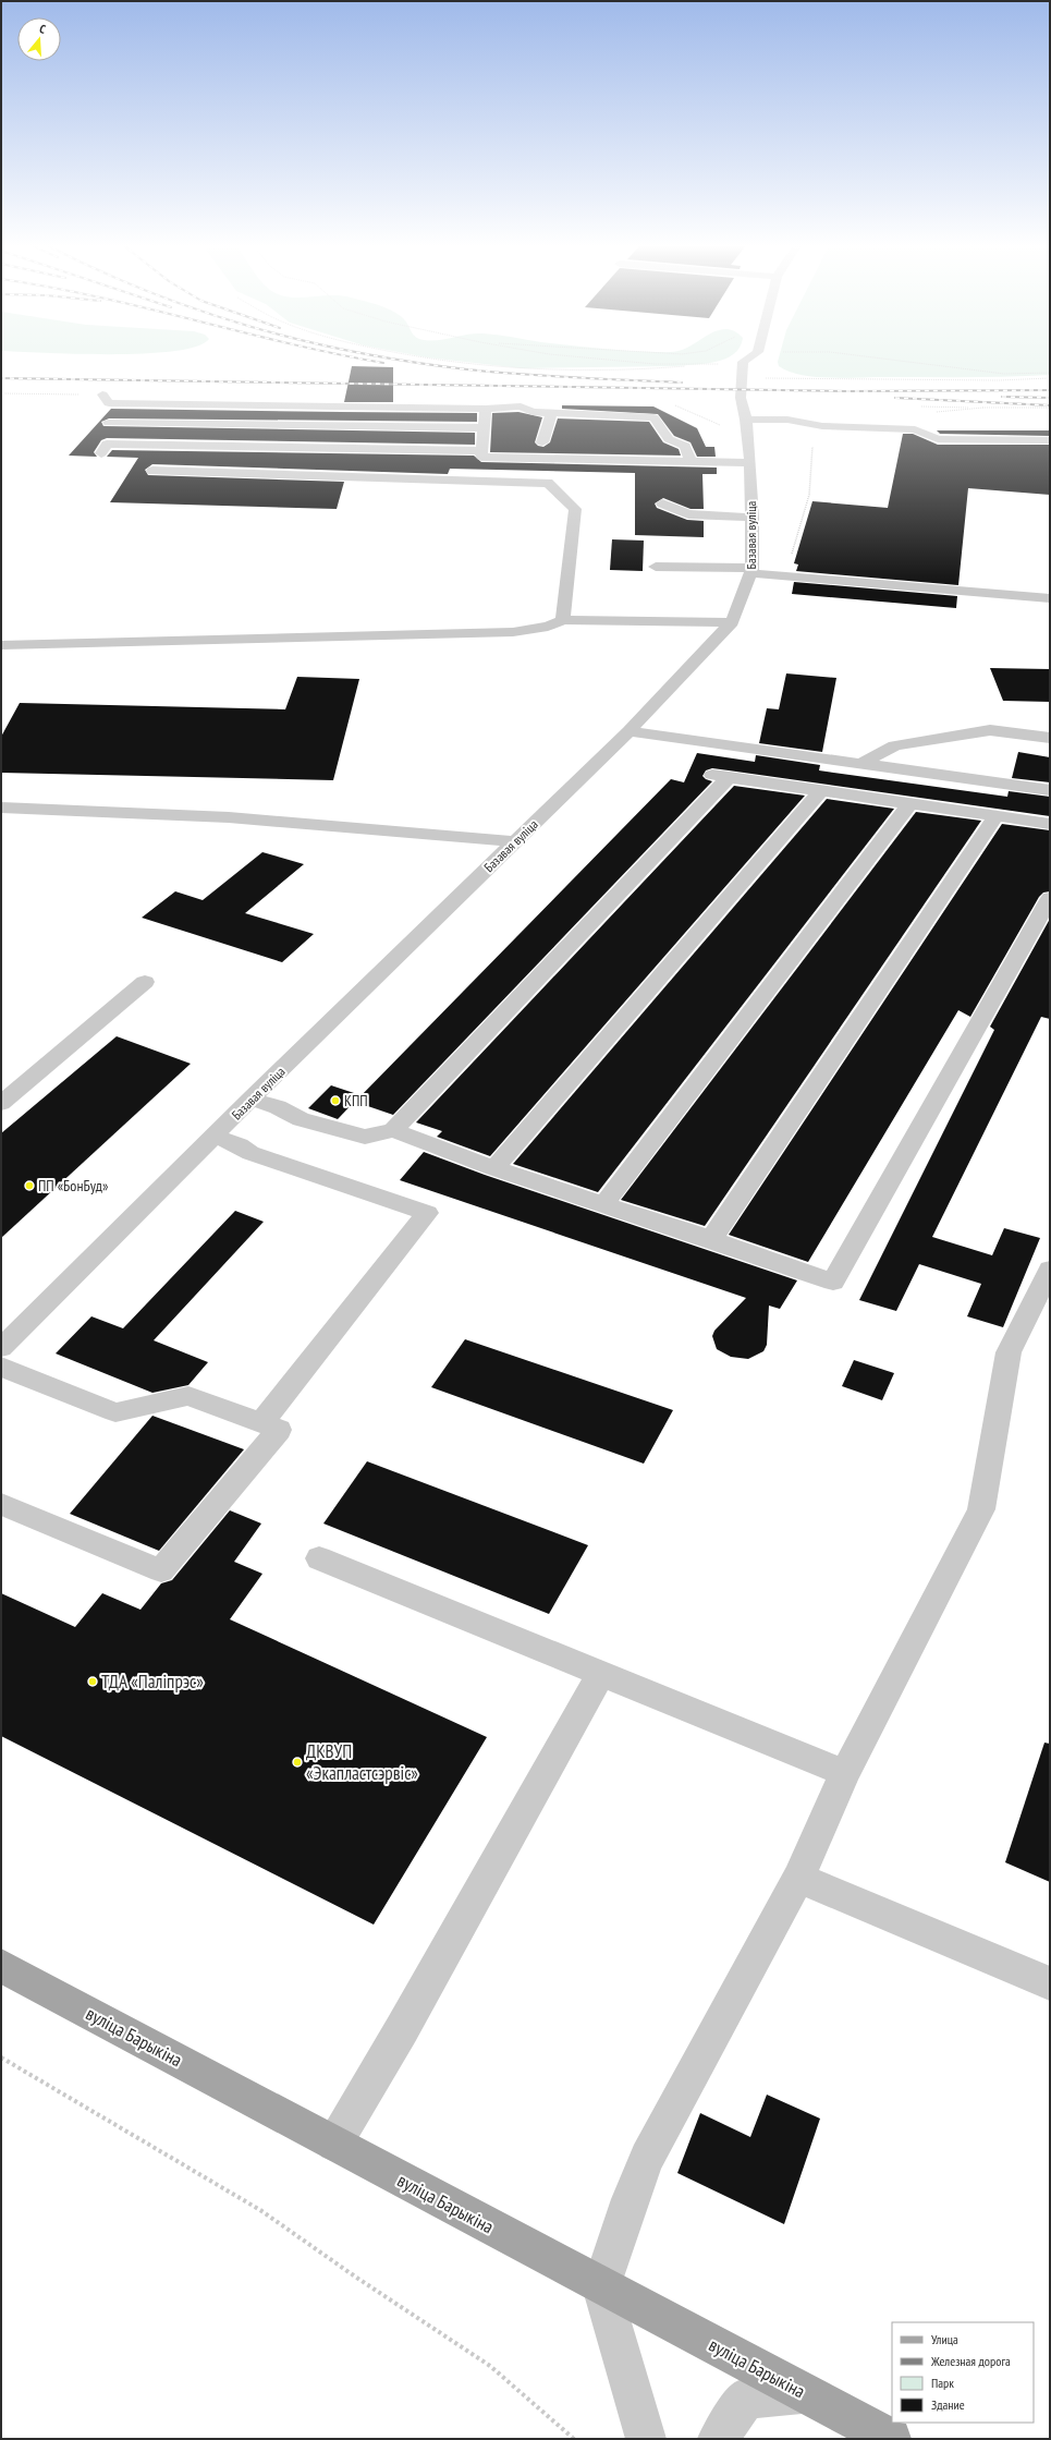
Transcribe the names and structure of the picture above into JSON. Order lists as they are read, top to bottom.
{
  "streets": {
    "main road": ["вуліца Барыкіна"],
    "street": ["Базавая вуліца"]
  },
  "places": [
    "КПП",
    "ПП «БонБуд»",
    "ТДА «Паліпрэс»",
    "ДКВУП «Экапластсэрвіс»"
  ],
  "legend": [
    "Улица",
    "Железная дорога",
    "Парк",
    "Здание"
  ],
  "north": "top"
}
